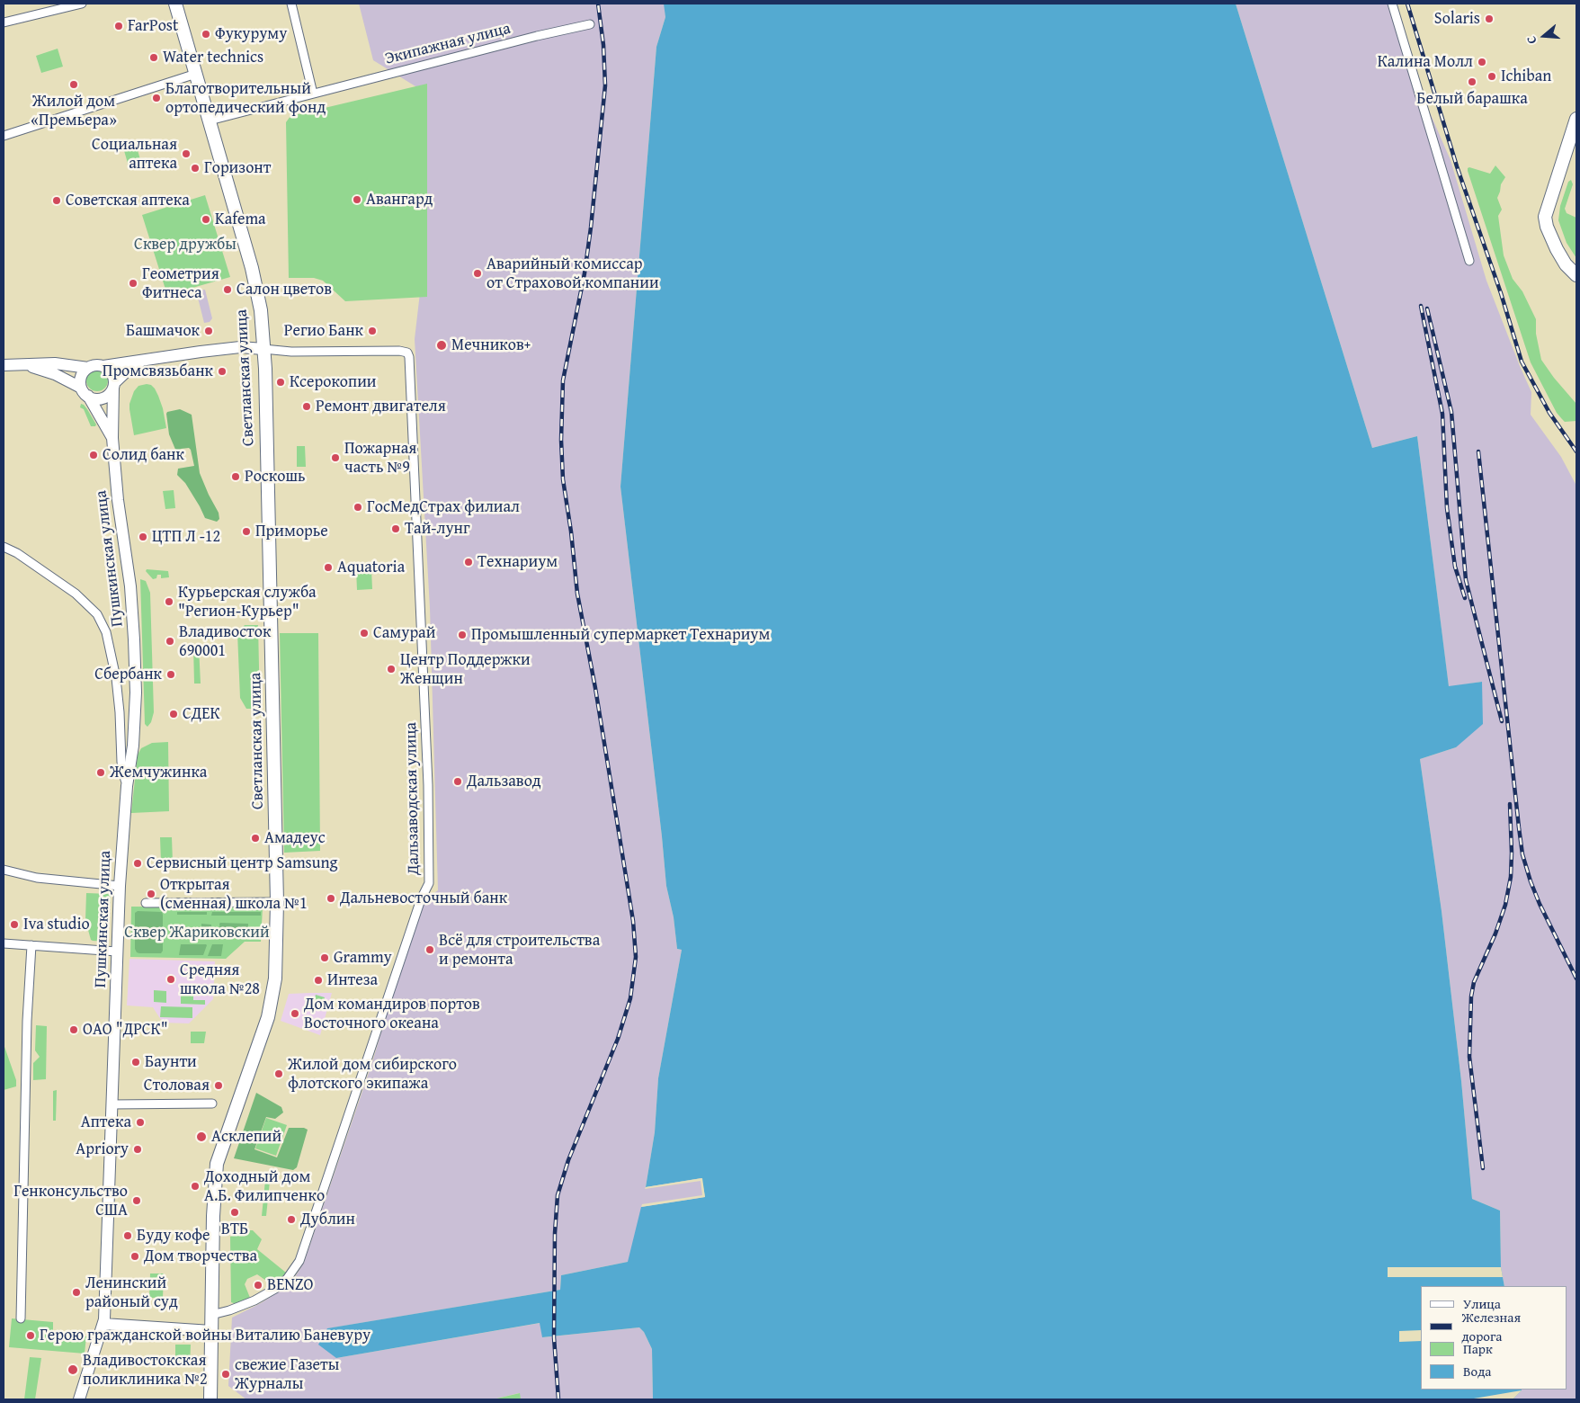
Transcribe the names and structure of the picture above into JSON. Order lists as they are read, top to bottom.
{
  "streets": {
    "main road": ["Светланская улица", "Пушкинская улица"],
    "street": ["Экипажная улица", "Дальзаводская улица"]
  },
  "crossings": [
    ["Экипажная улица", "Светланская улица"],
    ["Светланская улица", "Дальзаводская улица"]
  ],
  "parks": ["Сквер дружбы", "Сквер Жариковский"],
  "places": [
    "Solaris",
    "FarPost",
    "Фукуруму",
    "Water technics",
    "Калина Молл",
    "Ichiban",
    "Белый барашка",
    "Жилой дом «Премьера»",
    "Благотворительный ортопедический фонд",
    "Социальная аптека",
    "Горизонт",
    "Авангард",
    "Советская аптека",
    "Kafema",
    "Аварийный комиссар от Страховой компании",
    "Геометрия Фитнеса",
    "Салон цветов",
    "Башмачок",
    "Регио Банк",
    "Мечников+",
    "Промсвязьбанк",
    "Ксерокопии",
    "Ремонт двигателя",
    "Солид банк",
    "Пожарная часть №9",
    "Роскошь",
    "ГосМедСтрах филиал",
    "Тай-лунг",
    "Приморье",
    "ЦТП Л -12",
    "Технариум",
    "Aquatoria",
    "Курьерская служба \"Регион-Курьер\"",
    "Самурай",
    "Промышленный супермаркет Технариум",
    "Владивосток 690001",
    "Центр Поддержки Женщин",
    "Сбербанк",
    "СДЕК",
    "Жемчужинка",
    "Дальзавод",
    "Амадеус",
    "Сервисный центр Samsung",
    "Открытая (сменная) школа №1",
    "Дальневосточный банк",
    "Iva studio",
    "Всё для строительства и ремонта",
    "Grammy",
    "Средняя школа №28",
    "Интеза",
    "Дом командиров портов Восточного океана",
    "ОАО \"ДРСК\"",
    "Баунти",
    "Жилой дом сибирского флотского экипажа",
    "Столовая",
    "Аптека",
    "Асклепий",
    "Apriory",
    "Доходный дом А.Б. Филипченко",
    "Генконсульство США",
    "ВТБ",
    "Дублин",
    "Буду кофе",
    "Дом творчества",
    "BENZO",
    "Ленинский районый суд",
    "Герою гражданской войны Виталию Баневуру",
    "Владивостокская поликлиника №2",
    "свежие Газеты Журналы"
  ],
  "legend": [
    "Улица",
    "Железная дорога",
    "Парк",
    "Вода"
  ],
  "north": "left"
}
